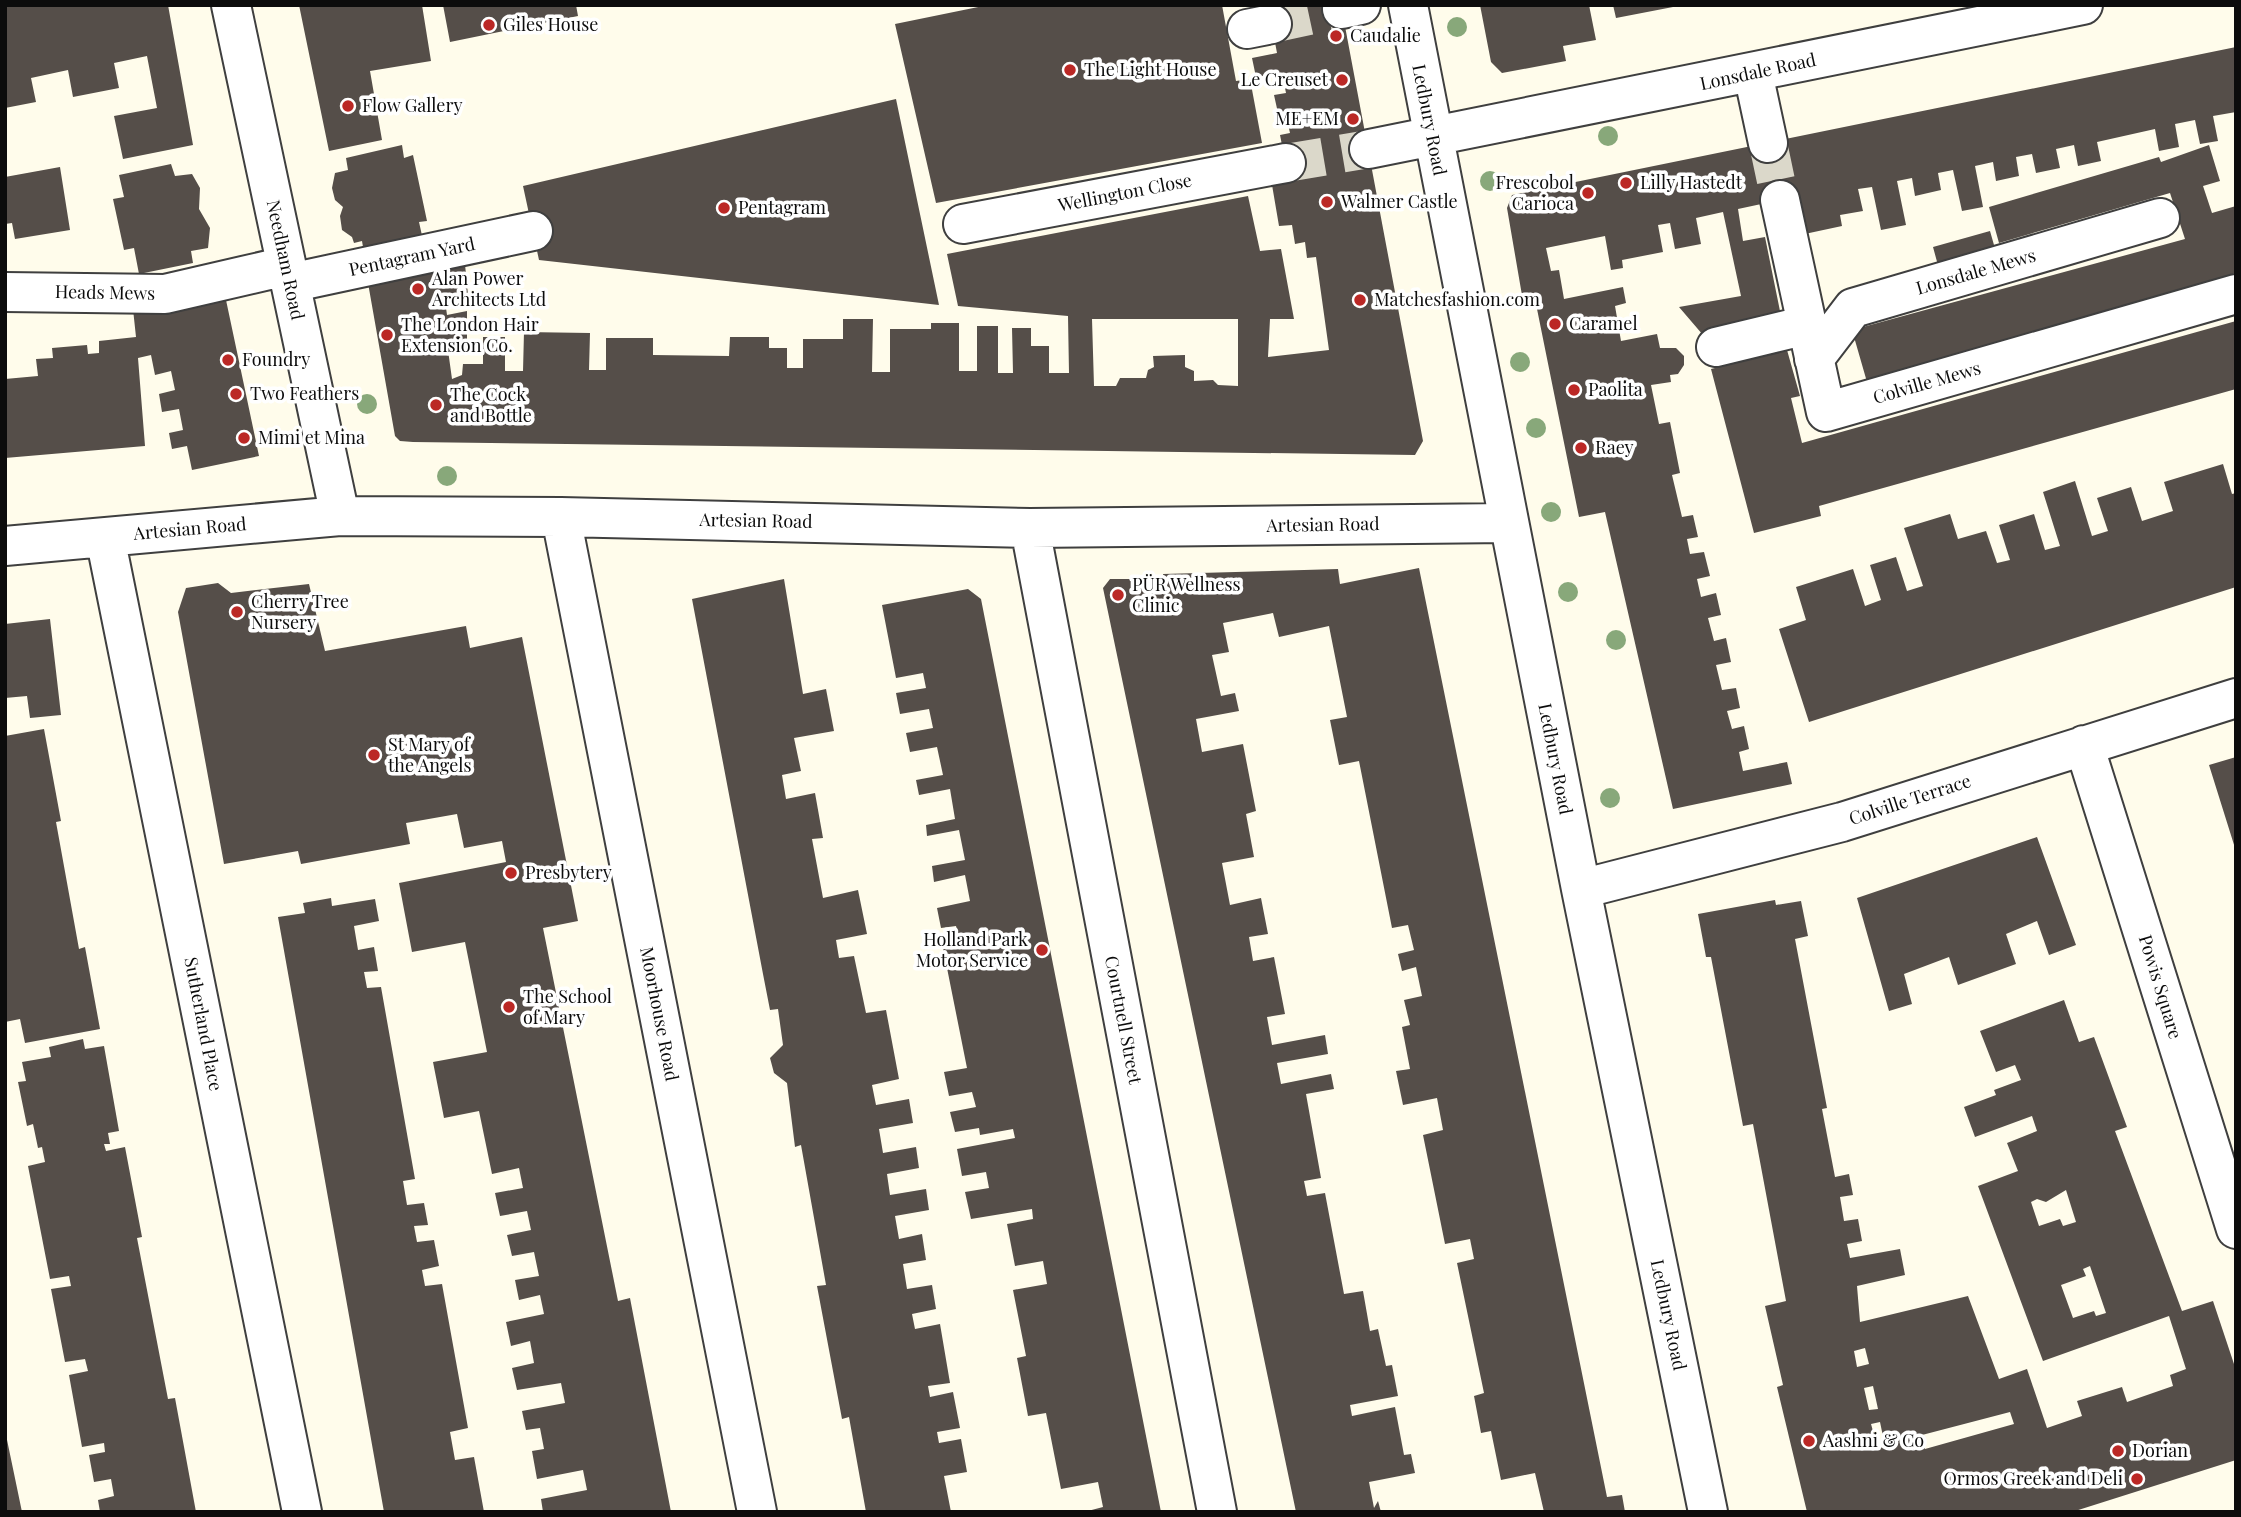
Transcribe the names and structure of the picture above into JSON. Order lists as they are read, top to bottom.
{
  "streets": {
    "street": [
      "Lonsdale Road",
      "Ledbury Road",
      "Wellington Close",
      "Pentagram Yard",
      "Needham Road",
      "Lonsdale Mews",
      "Heads Mews",
      "Colville Mews",
      "Artesian Road",
      "Colville Terrace",
      "Powis Square",
      "Moorhouse Road",
      "Courtnell Street",
      "Sutherland Place"
    ]
  },
  "crossings": [
    ["Lonsdale Road", "Ledbury Road"],
    ["Ledbury Road", "Artesian Road"],
    ["Ledbury Road", "Colville Terrace"],
    ["Pentagram Yard", "Needham Road"],
    ["Pentagram Yard", "Heads Mews"],
    ["Needham Road", "Heads Mews"],
    ["Needham Road", "Artesian Road"],
    ["Lonsdale Mews", "Colville Mews"],
    ["Artesian Road", "Moorhouse Road"],
    ["Artesian Road", "Courtnell Street"],
    ["Artesian Road", "Sutherland Place"],
    ["Colville Terrace", "Powis Square"]
  ],
  "places": [
    "Giles House",
    "Caudalie",
    "The Light House",
    "Le Creuset",
    "Flow Gallery",
    "ME+EM",
    "Lilly Hastedt",
    "Frescobol Carioca",
    "Walmer Castle",
    "Pentagram",
    "Alan Power Architects Ltd",
    "Matchesfashion.com",
    "Caramel",
    "The London Hair Extension Co.",
    "Foundry",
    "Paolita",
    "Two Feathers",
    "The Cock and Bottle",
    "Mimi et Mina",
    "Raey",
    "PÜR Wellness Clinic",
    "Cherry Tree Nursery",
    "St Mary of the Angels",
    "Presbytery",
    "Holland Park Motor Service",
    "The School of Mary",
    "Aashni & Co",
    "Dorian",
    "Ormos Greek and Deli"
  ]
}
